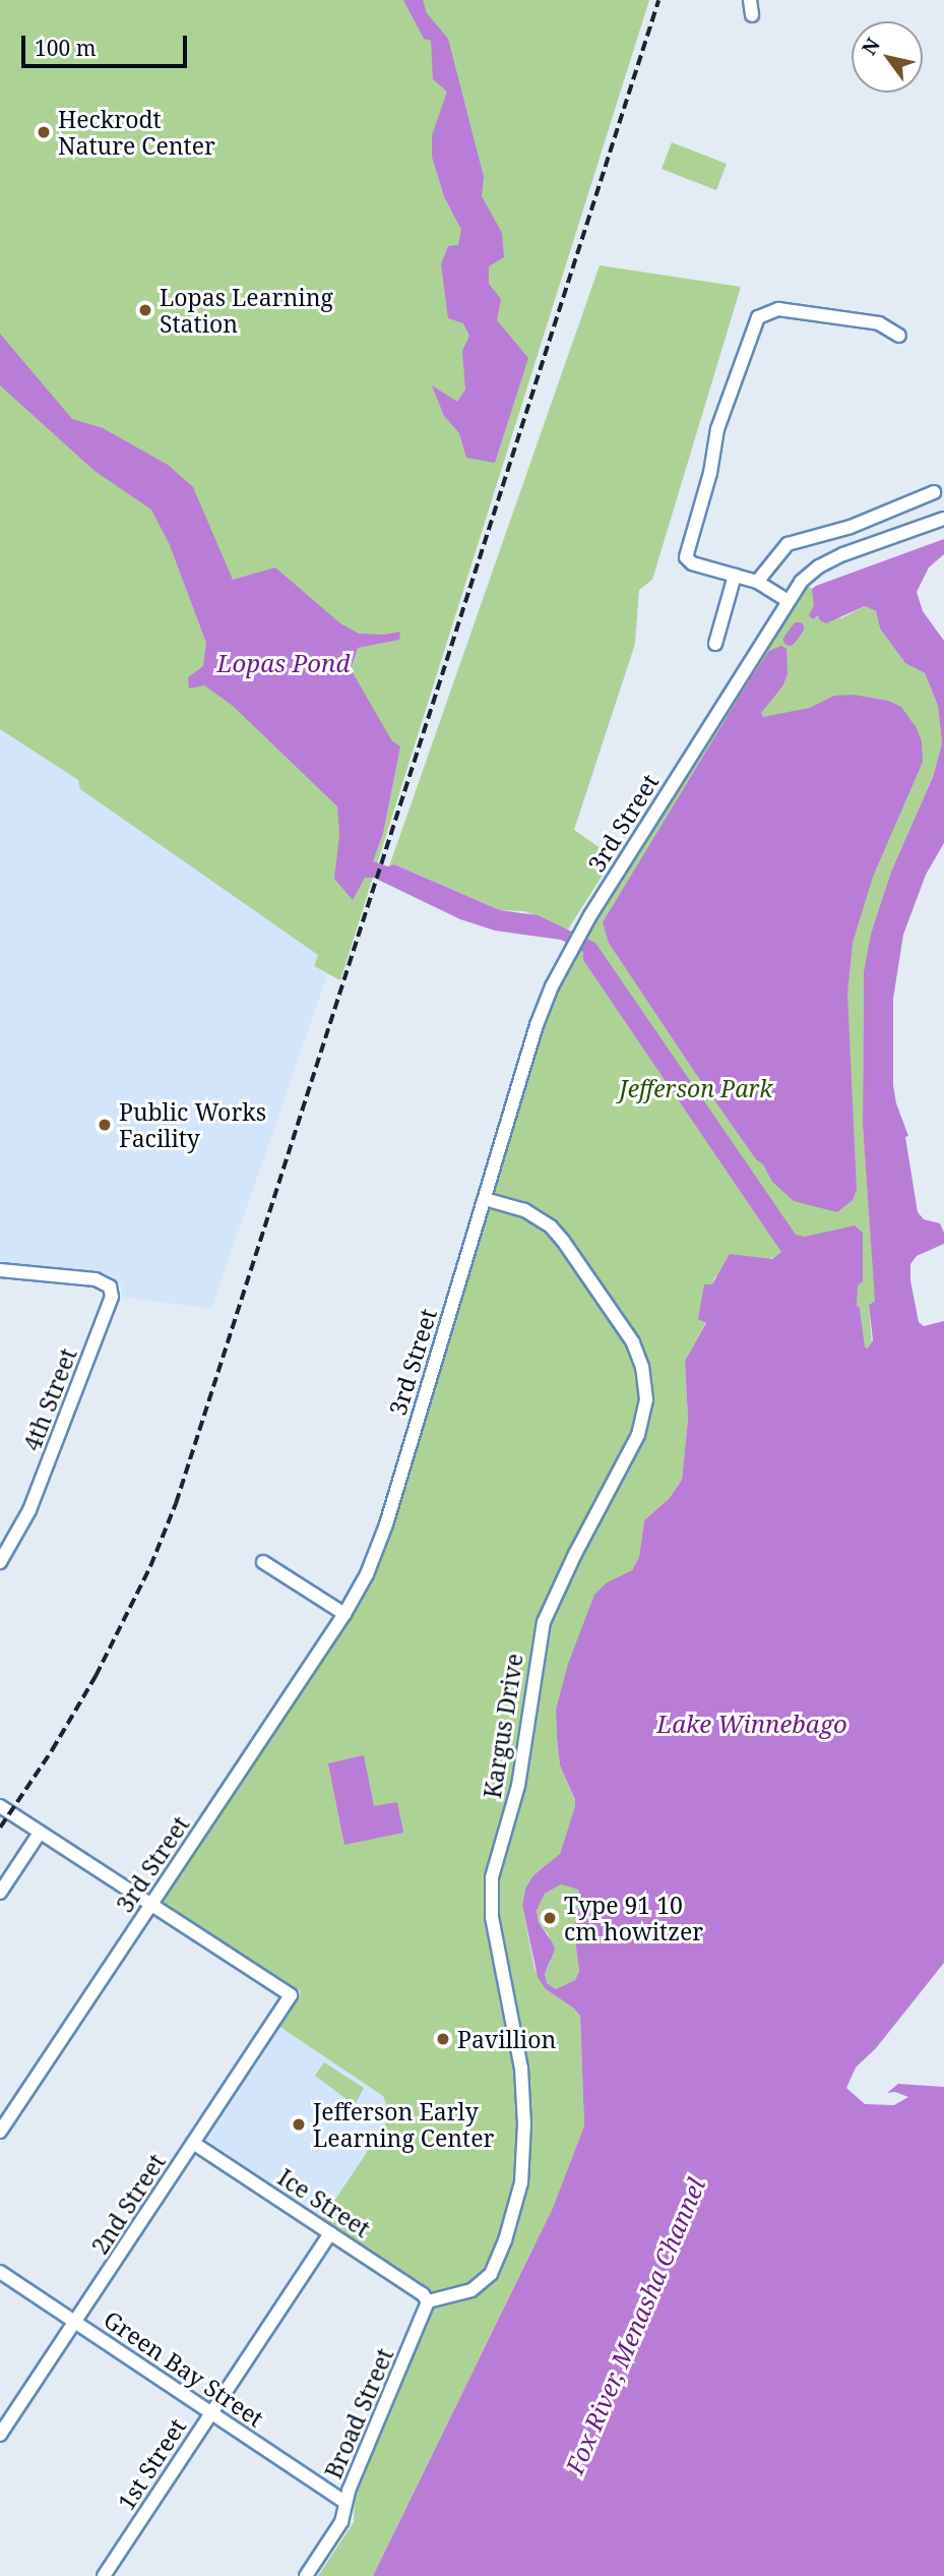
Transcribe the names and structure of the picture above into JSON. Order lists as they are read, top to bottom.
{
  "streets": {
    "street": [
      "3rd Street",
      "4th Street",
      "Kargus Drive",
      "Ice Street",
      "2nd Street",
      "Green Bay Street",
      "Broad Street",
      "1st Street"
    ]
  },
  "crossings": [
    ["3rd Street", "Kargus Drive"],
    ["3rd Street", "2nd Street"],
    ["Kargus Drive", "Ice Street"],
    ["Kargus Drive", "Broad Street"],
    ["Ice Street", "2nd Street"],
    ["Ice Street", "Broad Street"],
    ["Ice Street", "1st Street"],
    ["2nd Street", "Green Bay Street"],
    ["Green Bay Street", "Broad Street"],
    ["Green Bay Street", "1st Street"]
  ],
  "water": ["Lopas Pond", "Lake Winnebago", "Fox River, Menasha Channel"],
  "parks": ["Jefferson Park"],
  "places": [
    "Heckrodt Nature Center",
    "Lopas Learning Station",
    "Public Works Facility",
    "Type 91 10 cm howitzer",
    "Pavillion",
    "Jefferson Early Learning Center"
  ],
  "scale_bar": "100 m",
  "north": "top left"
}
